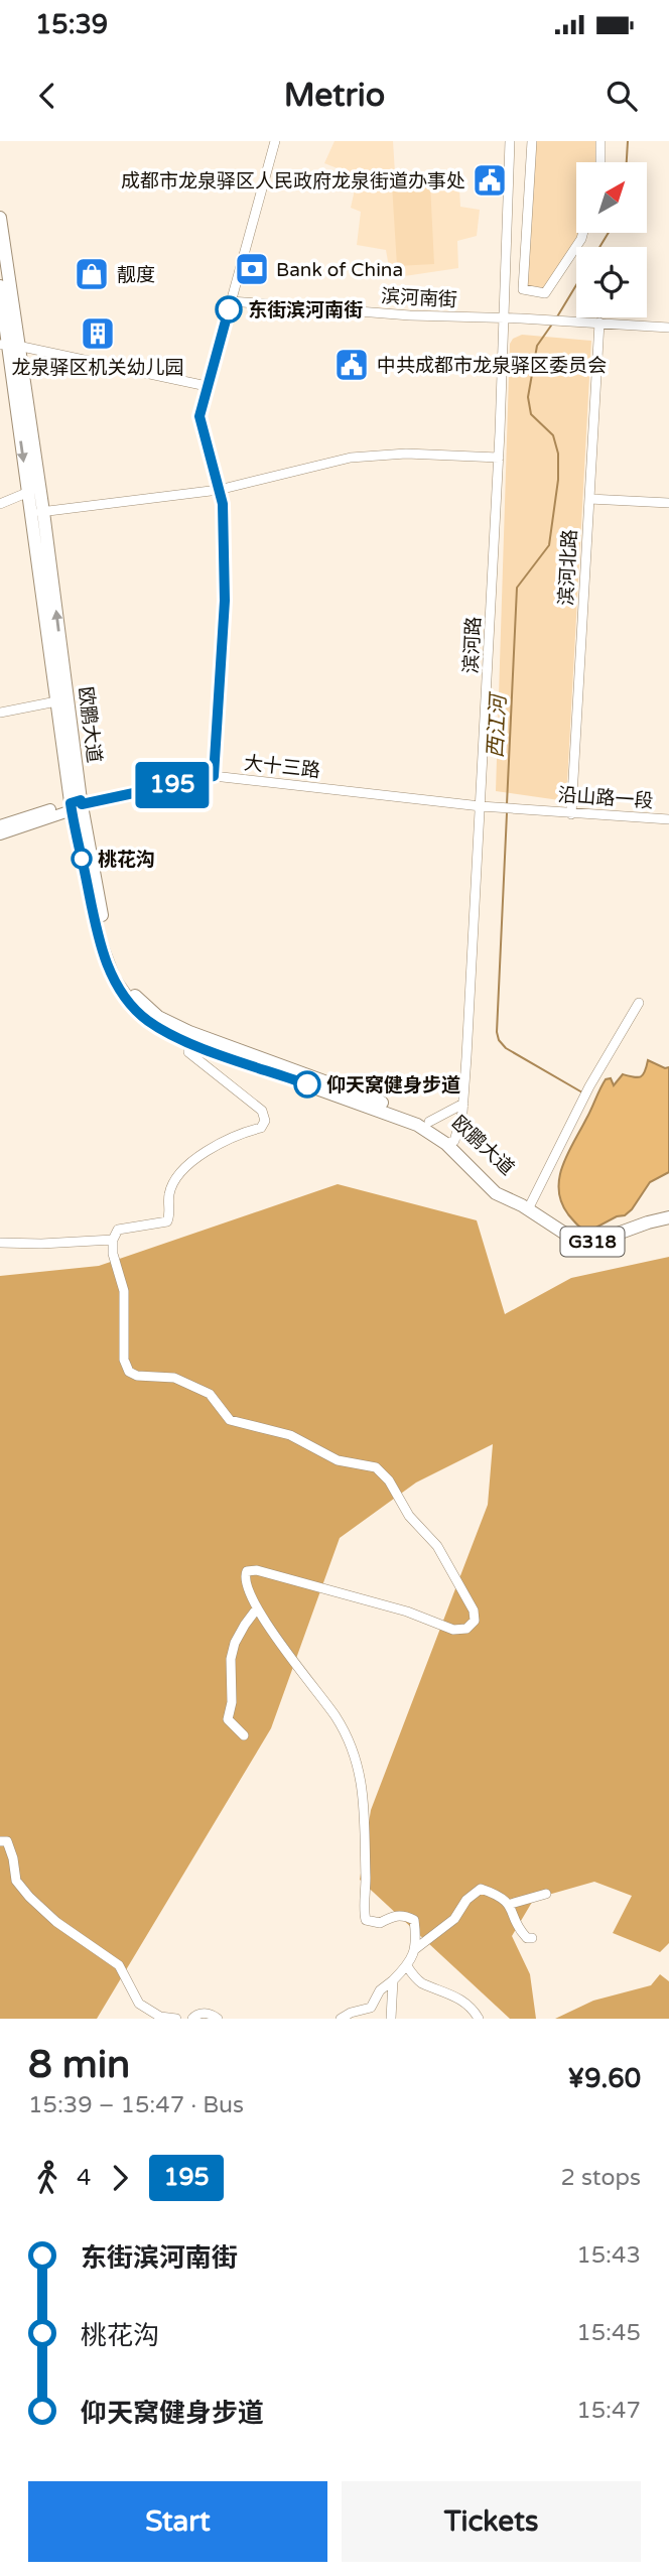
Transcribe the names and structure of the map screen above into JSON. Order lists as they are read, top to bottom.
{
  "streets": {
    "highway": ["欧鹏大道", "G318"],
    "street": [
      "滨河南街",
      "滨河北路",
      "滨河路",
      "大十三路",
      "沿山路一段"
    ]
  },
  "crossings": [
    ["滨河南街", "滨河北路"],
    ["滨河南街", "滨河路"],
    ["滨河北路", "沿山路一段"],
    ["滨河路", "欧鹏大道"],
    ["滨河路", "大十三路"],
    ["滨河路", "G318"],
    ["欧鹏大道", "大十三路"],
    ["欧鹏大道", "G318"],
    ["大十三路", "沿山路一段"],
    ["大十三路", "G318"]
  ],
  "water": ["西江河"],
  "places": {
    "public building": ["成都市龙泉驿区人民政府龙泉街道办事处", "中共成都市龙泉驿区委员会"],
    "bank": ["Bank of China"],
    "shop": ["靓度"],
    "other": ["东街滨河南街", "桃花沟", "仰天窝健身步道"],
    "building": ["龙泉驿区机关幼儿园"]
  },
  "lines": ["bus line 195"],
  "north": "top right",
  "page": {
    "status": "15:39",
    "header": "Metrio",
    "on_map": "195",
    "heading": ["8 min", "15:39 – 15:47 · Bus", "¥9.60"],
    "legs": ["4", "195", "2 stops"],
    "list": [
      {
        "name": "东街滨河南街",
        "value": "15:43"
      },
      {
        "name": "桃花沟",
        "value": "15:45"
      },
      {
        "name": "仰天窝健身步道",
        "value": "15:47"
      }
    ],
    "buttons": ["Start", "Tickets"]
  }
}
